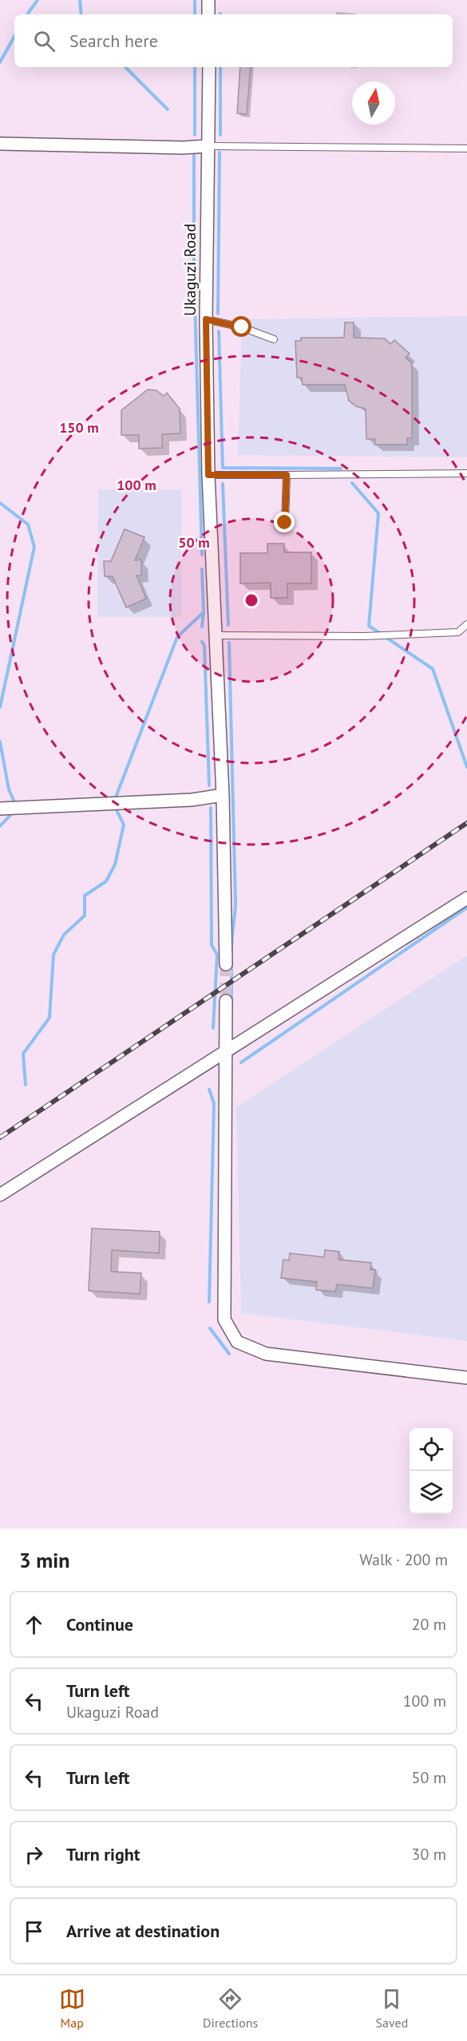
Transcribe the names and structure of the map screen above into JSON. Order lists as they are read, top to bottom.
{
  "streets": {
    "street": ["Ukaguzi Road"]
  },
  "north": "top",
  "page": {
    "search": "Search here",
    "heading": ["3 min", "Walk · 200 m"],
    "list": [
      ["Continue", "20 m"],
      ["Turn left", "Ukaguzi Road", "100 m"],
      ["Turn left", "50 m"],
      ["Turn right", "30 m"],
      "Arrive at destination"
    ],
    "nav": ["Map", "Directions", "Saved"]
  },
  "rings": ["150 m", "100 m", "50 m"]
}
